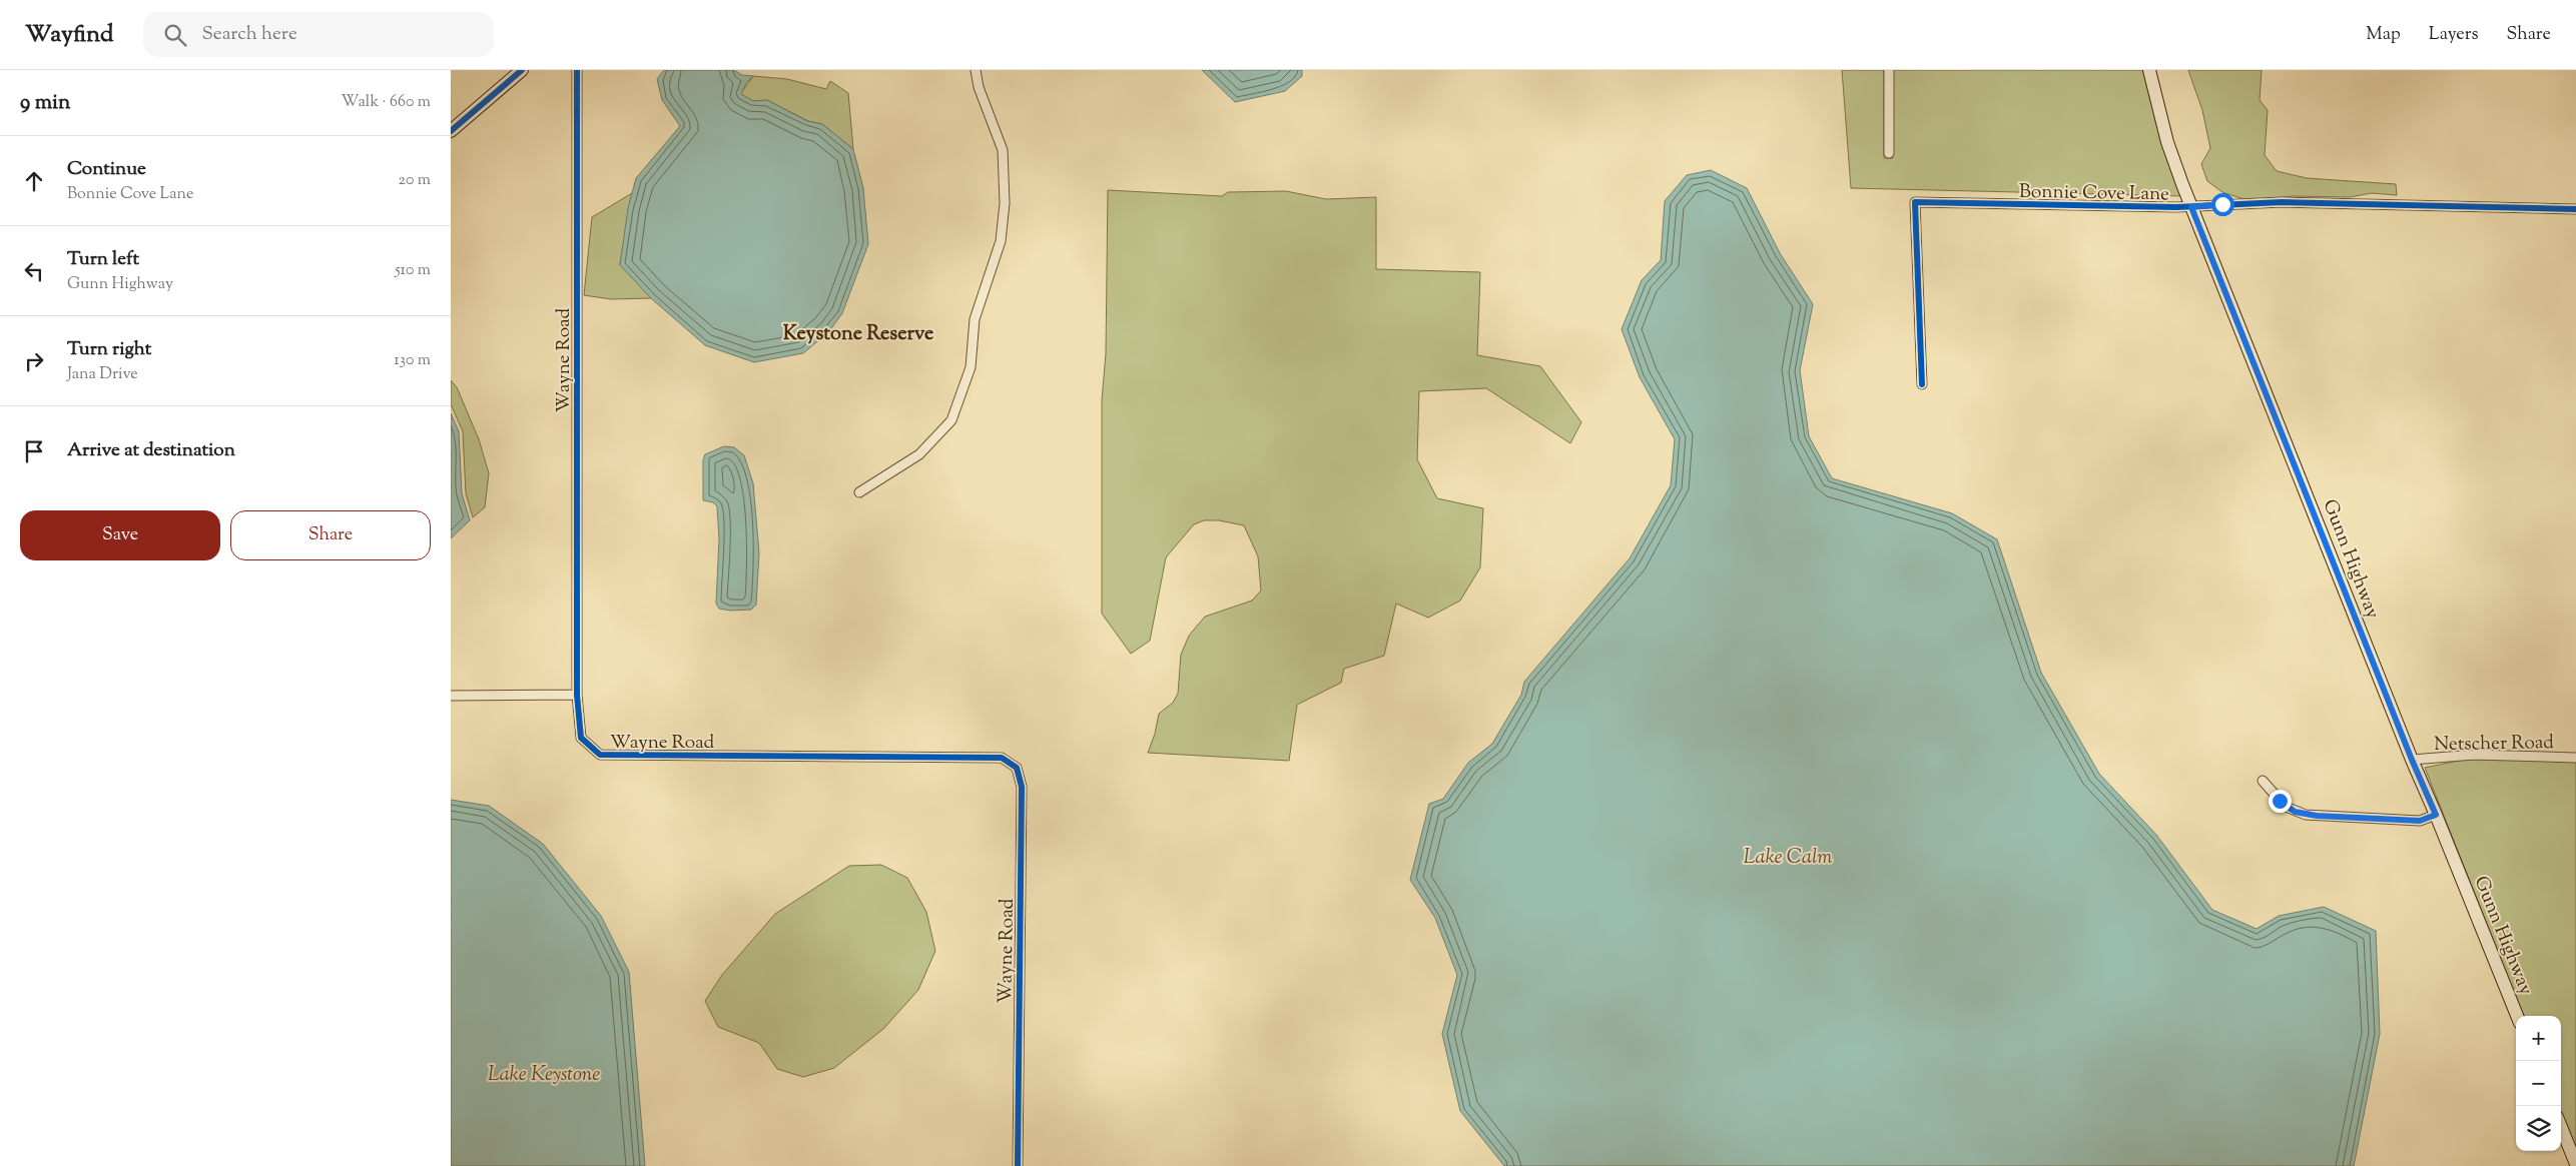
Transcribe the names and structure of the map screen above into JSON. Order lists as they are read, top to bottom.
{
  "streets": {
    "main road": ["Gunn Highway"],
    "street": ["Bonnie Cove Lane", "Wayne Road", "Netscher Road"]
  },
  "crossings": [
    ["Bonnie Cove Lane", "Gunn Highway"],
    ["Gunn Highway", "Netscher Road"]
  ],
  "districts": ["Keystone Reserve"],
  "water": ["Lake Calm", "Lake Keystone"],
  "page": {
    "header": "Wayfind",
    "search": "Search here",
    "nav": ["Map", "Layers", "Share"],
    "heading": ["9 min", "Walk · 660 m"],
    "list": [
      ["Continue", "Bonnie Cove Lane", "20 m"],
      ["Turn left", "Gunn Highway", "510 m"],
      ["Turn right", "Jana Drive", "130 m"],
      "Arrive at destination"
    ],
    "buttons": ["Save", "Share"],
    "map_buttons": ["+", "−"]
  }
}
